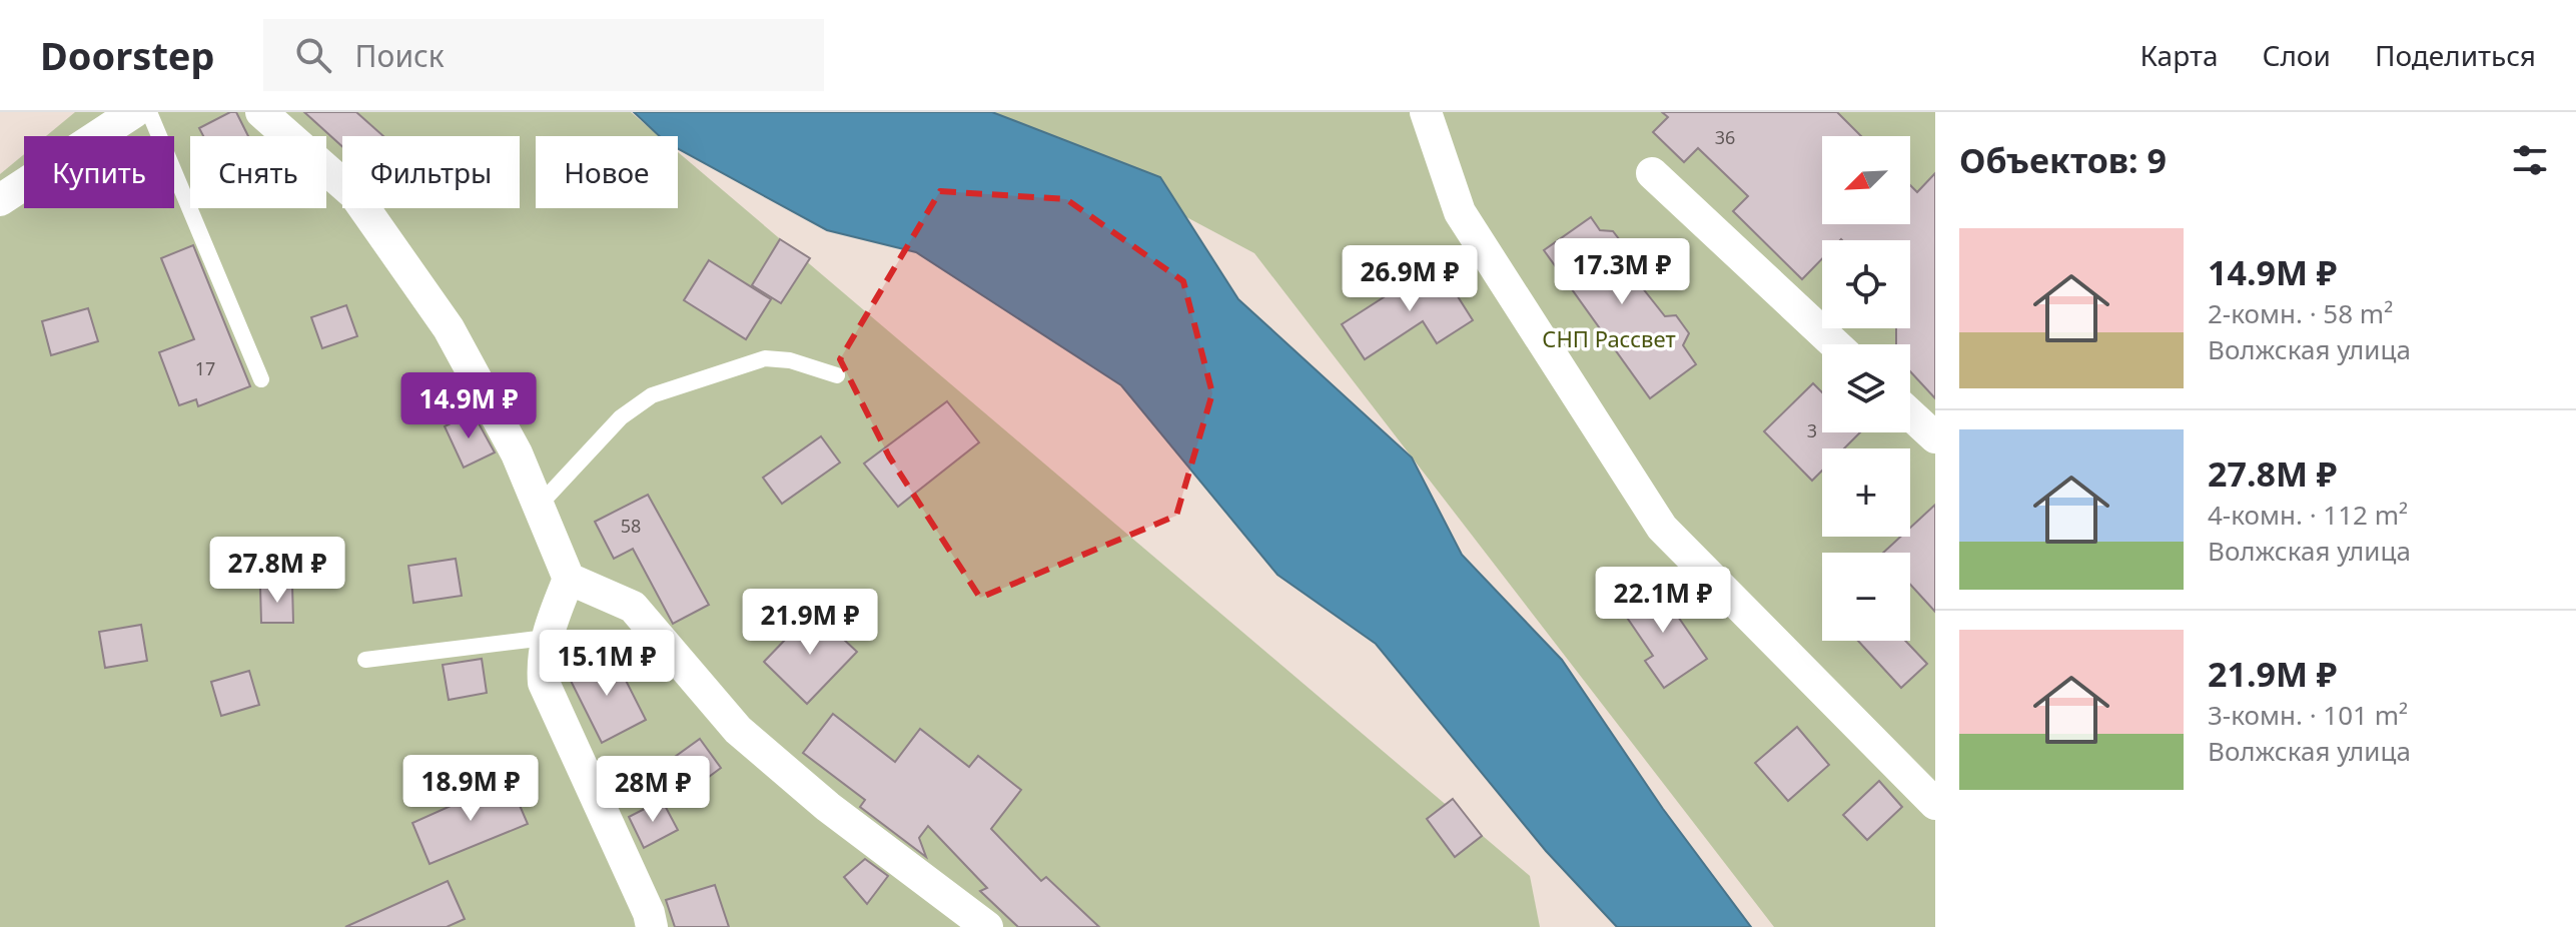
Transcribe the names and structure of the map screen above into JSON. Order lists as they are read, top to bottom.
{
  "parks": ["СНП Рассвет"],
  "house_numbers": [
    "36",
    "17",
    "3",
    "58"
  ],
  "north": "bottom left",
  "page": {
    "header": "Doorstep",
    "search": "Поиск",
    "nav": ["Карта", "Слои", "Поделиться"],
    "heading": "Объектов: 9",
    "map_buttons": ["+", "−"],
    "chip": [
      "Купить",
      "Снять",
      "Фильтры",
      "Новое"
    ],
    "list": [
      {
        "name": "14.9M ₽",
        "note": "2-комн. · 58 m² · Волжская улица"
      },
      {
        "name": "27.8M ₽",
        "note": "4-комн. · 112 m² · Волжская улица"
      },
      {
        "name": "21.9M ₽",
        "note": "3-комн. · 101 m² · Волжская улица"
      }
    ],
    "price": [
      "17.3M ₽",
      "26.9M ₽",
      "14.9M ₽",
      "27.8M ₽",
      "22.1M ₽",
      "21.9M ₽",
      "15.1M ₽",
      "18.9M ₽",
      "28M ₽"
    ]
  }
}
